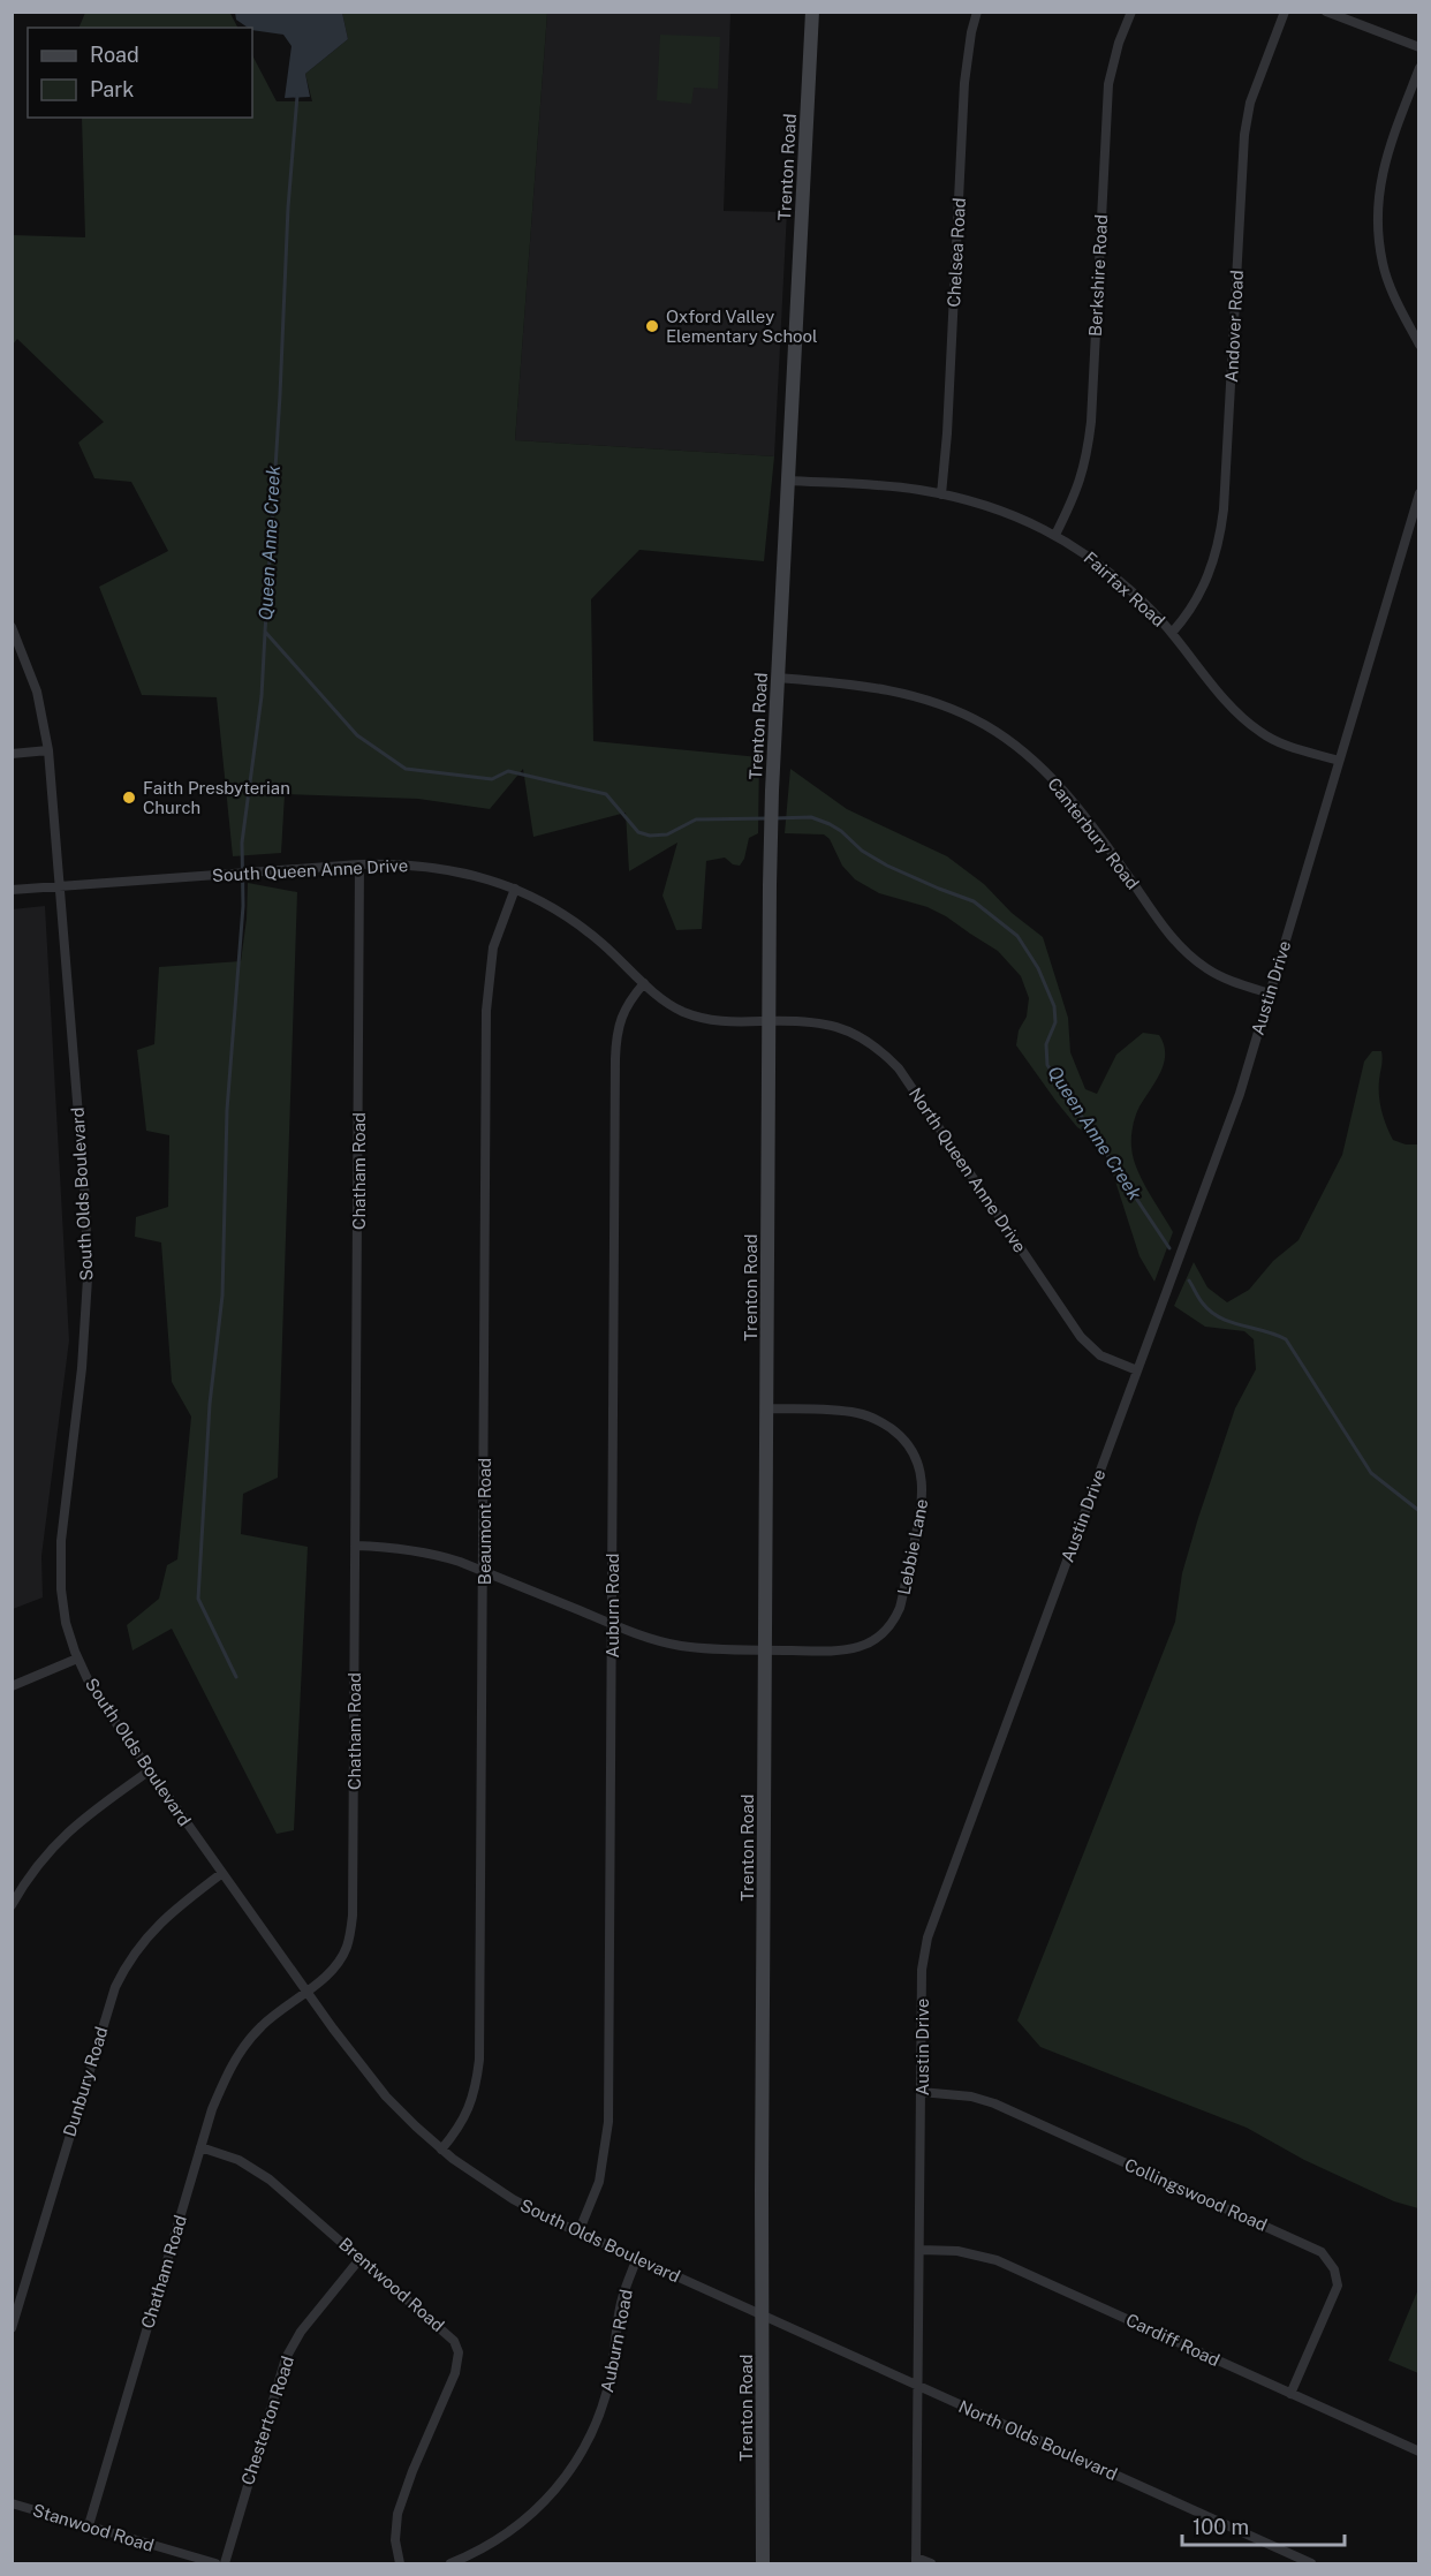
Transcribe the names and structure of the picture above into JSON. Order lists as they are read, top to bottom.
{
  "streets": {
    "main road": ["Trenton Road"],
    "street": [
      "Chelsea Road",
      "Berkshire Road",
      "Andover Road",
      "Fairfax Road",
      "Canterbury Road",
      "South Queen Anne Drive",
      "Austin Drive",
      "North Queen Anne Drive",
      "Chatham Road",
      "South Olds Boulevard",
      "Beaumont Road",
      "Lebbie Lane",
      "Auburn Road",
      "Dunbury Road",
      "Collingswood Road",
      "Brentwood Road",
      "Cardiff Road",
      "Chesterton Road",
      "North Olds Boulevard",
      "Stanwood Road"
    ]
  },
  "crossings": [
    ["Trenton Road", "Fairfax Road"],
    ["Trenton Road", "Canterbury Road"],
    ["Trenton Road", "South Queen Anne Drive"],
    ["Trenton Road", "North Queen Anne Drive"],
    ["Trenton Road", "South Olds Boulevard"],
    ["Trenton Road", "Lebbie Lane"],
    ["Trenton Road", "North Olds Boulevard"],
    ["Chelsea Road", "Fairfax Road"],
    ["Berkshire Road", "Fairfax Road"],
    ["Andover Road", "Fairfax Road"],
    ["Fairfax Road", "Austin Drive"],
    ["Canterbury Road", "Austin Drive"],
    ["South Queen Anne Drive", "North Queen Anne Drive"],
    ["South Queen Anne Drive", "Chatham Road"],
    ["South Queen Anne Drive", "South Olds Boulevard"],
    ["South Queen Anne Drive", "Beaumont Road"],
    ["South Queen Anne Drive", "Auburn Road"],
    ["Austin Drive", "North Queen Anne Drive"],
    ["Austin Drive", "Collingswood Road"],
    ["Austin Drive", "Cardiff Road"],
    ["Austin Drive", "North Olds Boulevard"],
    ["Chatham Road", "South Olds Boulevard"],
    ["Chatham Road", "Lebbie Lane"],
    ["Chatham Road", "Brentwood Road"],
    ["Chatham Road", "Stanwood Road"],
    ["South Olds Boulevard", "Beaumont Road"],
    ["South Olds Boulevard", "Auburn Road"],
    ["South Olds Boulevard", "Dunbury Road"],
    ["South Olds Boulevard", "North Olds Boulevard"],
    ["Beaumont Road", "Lebbie Lane"],
    ["Lebbie Lane", "Auburn Road"],
    ["Collingswood Road", "Cardiff Road"],
    ["Brentwood Road", "Chesterton Road"]
  ],
  "water": ["Queen Anne Creek"],
  "places": ["Oxford Valley Elementary School", "Faith Presbyterian Church"],
  "legend": ["Road", "Park"],
  "scale_bar": "100 m"
}
